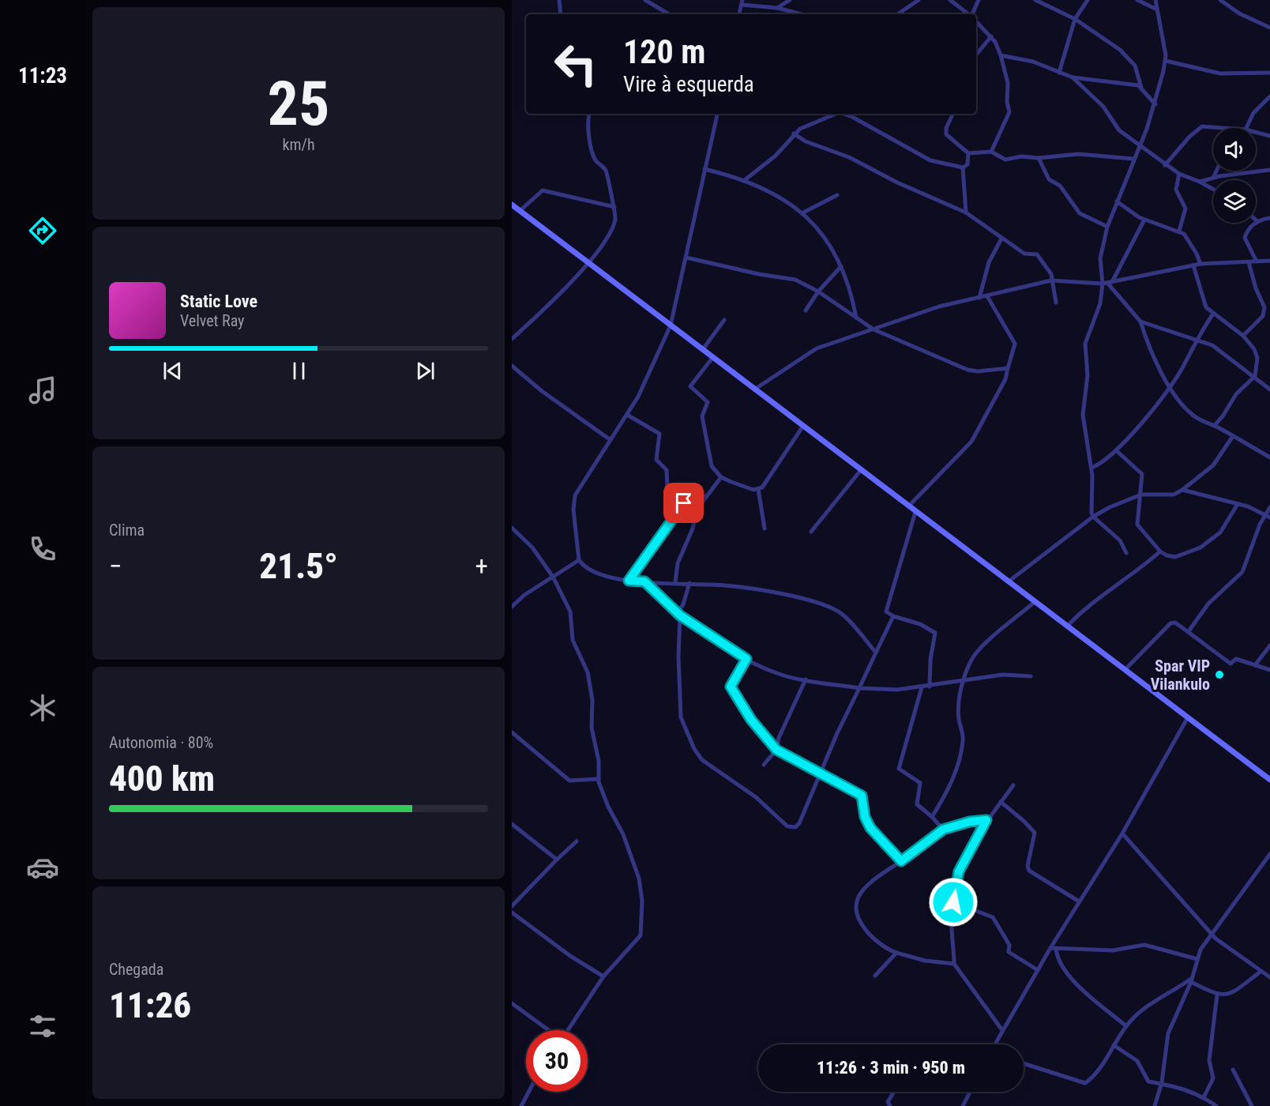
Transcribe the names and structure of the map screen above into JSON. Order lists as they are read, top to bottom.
{
  "places": ["Spar VIP Vilankulo"],
  "page": {
    "tabs": "11:23",
    "tile": [
      ["25", "km/h"],
      "Clima",
      ["Autonomia · 80%", "400 km"],
      ["Chegada", "11:26"]
    ],
    "turn": ["120 m", "Vire à esquerda"],
    "song": ["Static Love", "Velvet Ray"],
    "heat": ["−", "21.5°", "+"],
    "limit": "30",
    "trip": "11:26 · 3 min · 950 m"
  }
}
